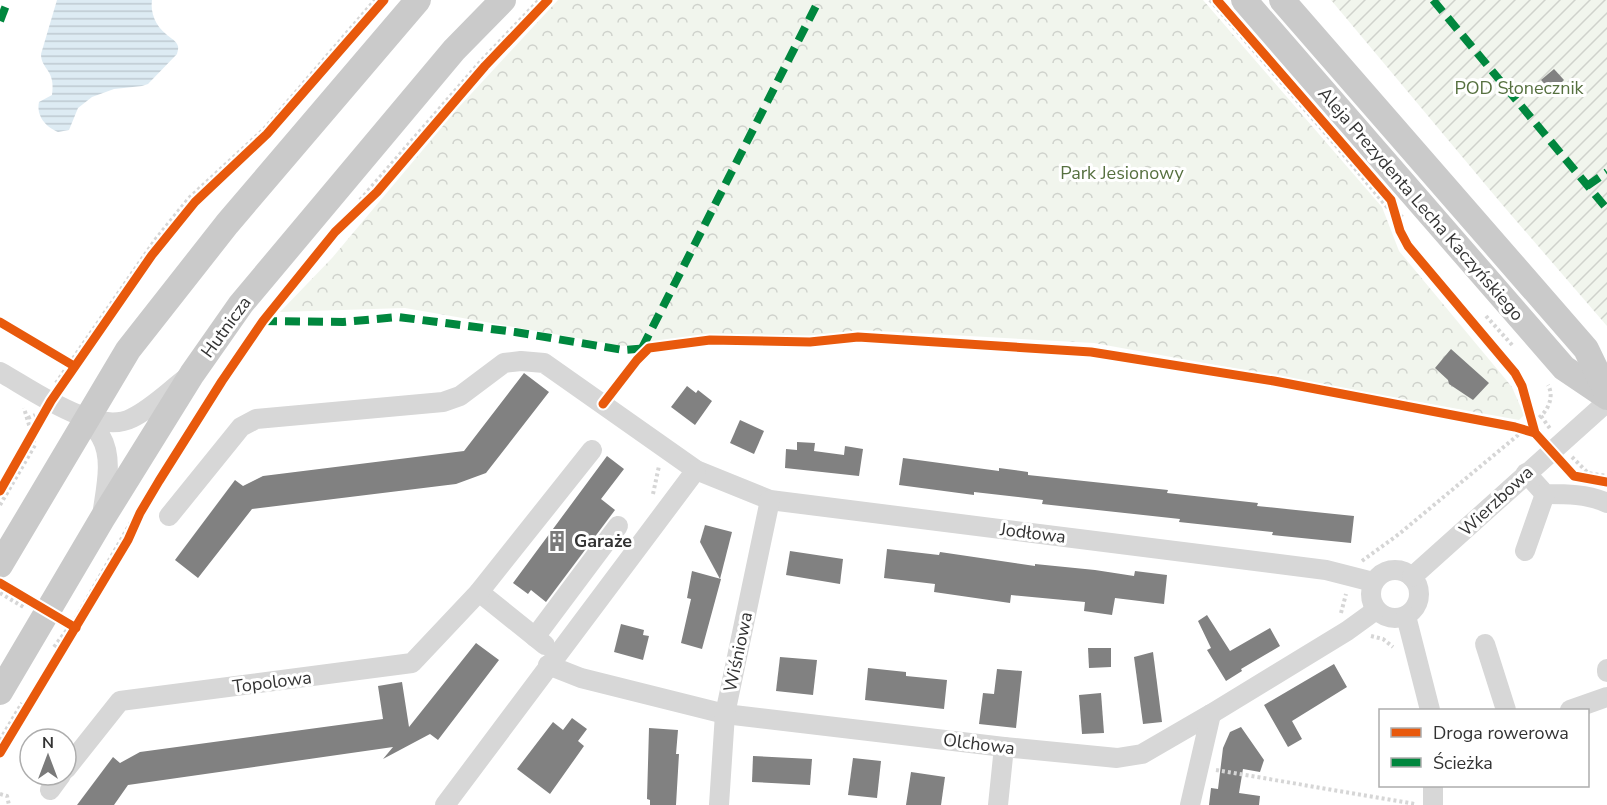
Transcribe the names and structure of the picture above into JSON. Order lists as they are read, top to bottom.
{
  "streets": {
    "main road": ["Aleja Prezydenta Lecha Kaczyńskiego", "Hutnicza"],
    "street": [
      "Wierzbowa",
      "Jodłowa",
      "Wiśniowa",
      "Topolowa",
      "Olchowa"
    ]
  },
  "crossings": [
    ["Wierzbowa", "Jodłowa"],
    ["Wierzbowa", "Olchowa"],
    ["Jodłowa", "Wiśniowa"],
    ["Jodłowa", "Olchowa"],
    ["Wiśniowa", "Olchowa"]
  ],
  "parks": ["POD Słonecznik", "Park Jesionowy"],
  "places": {
    "building": ["Garaże"]
  },
  "legend": ["Droga rowerowa", "Ścieżka"],
  "north": "top"
}
